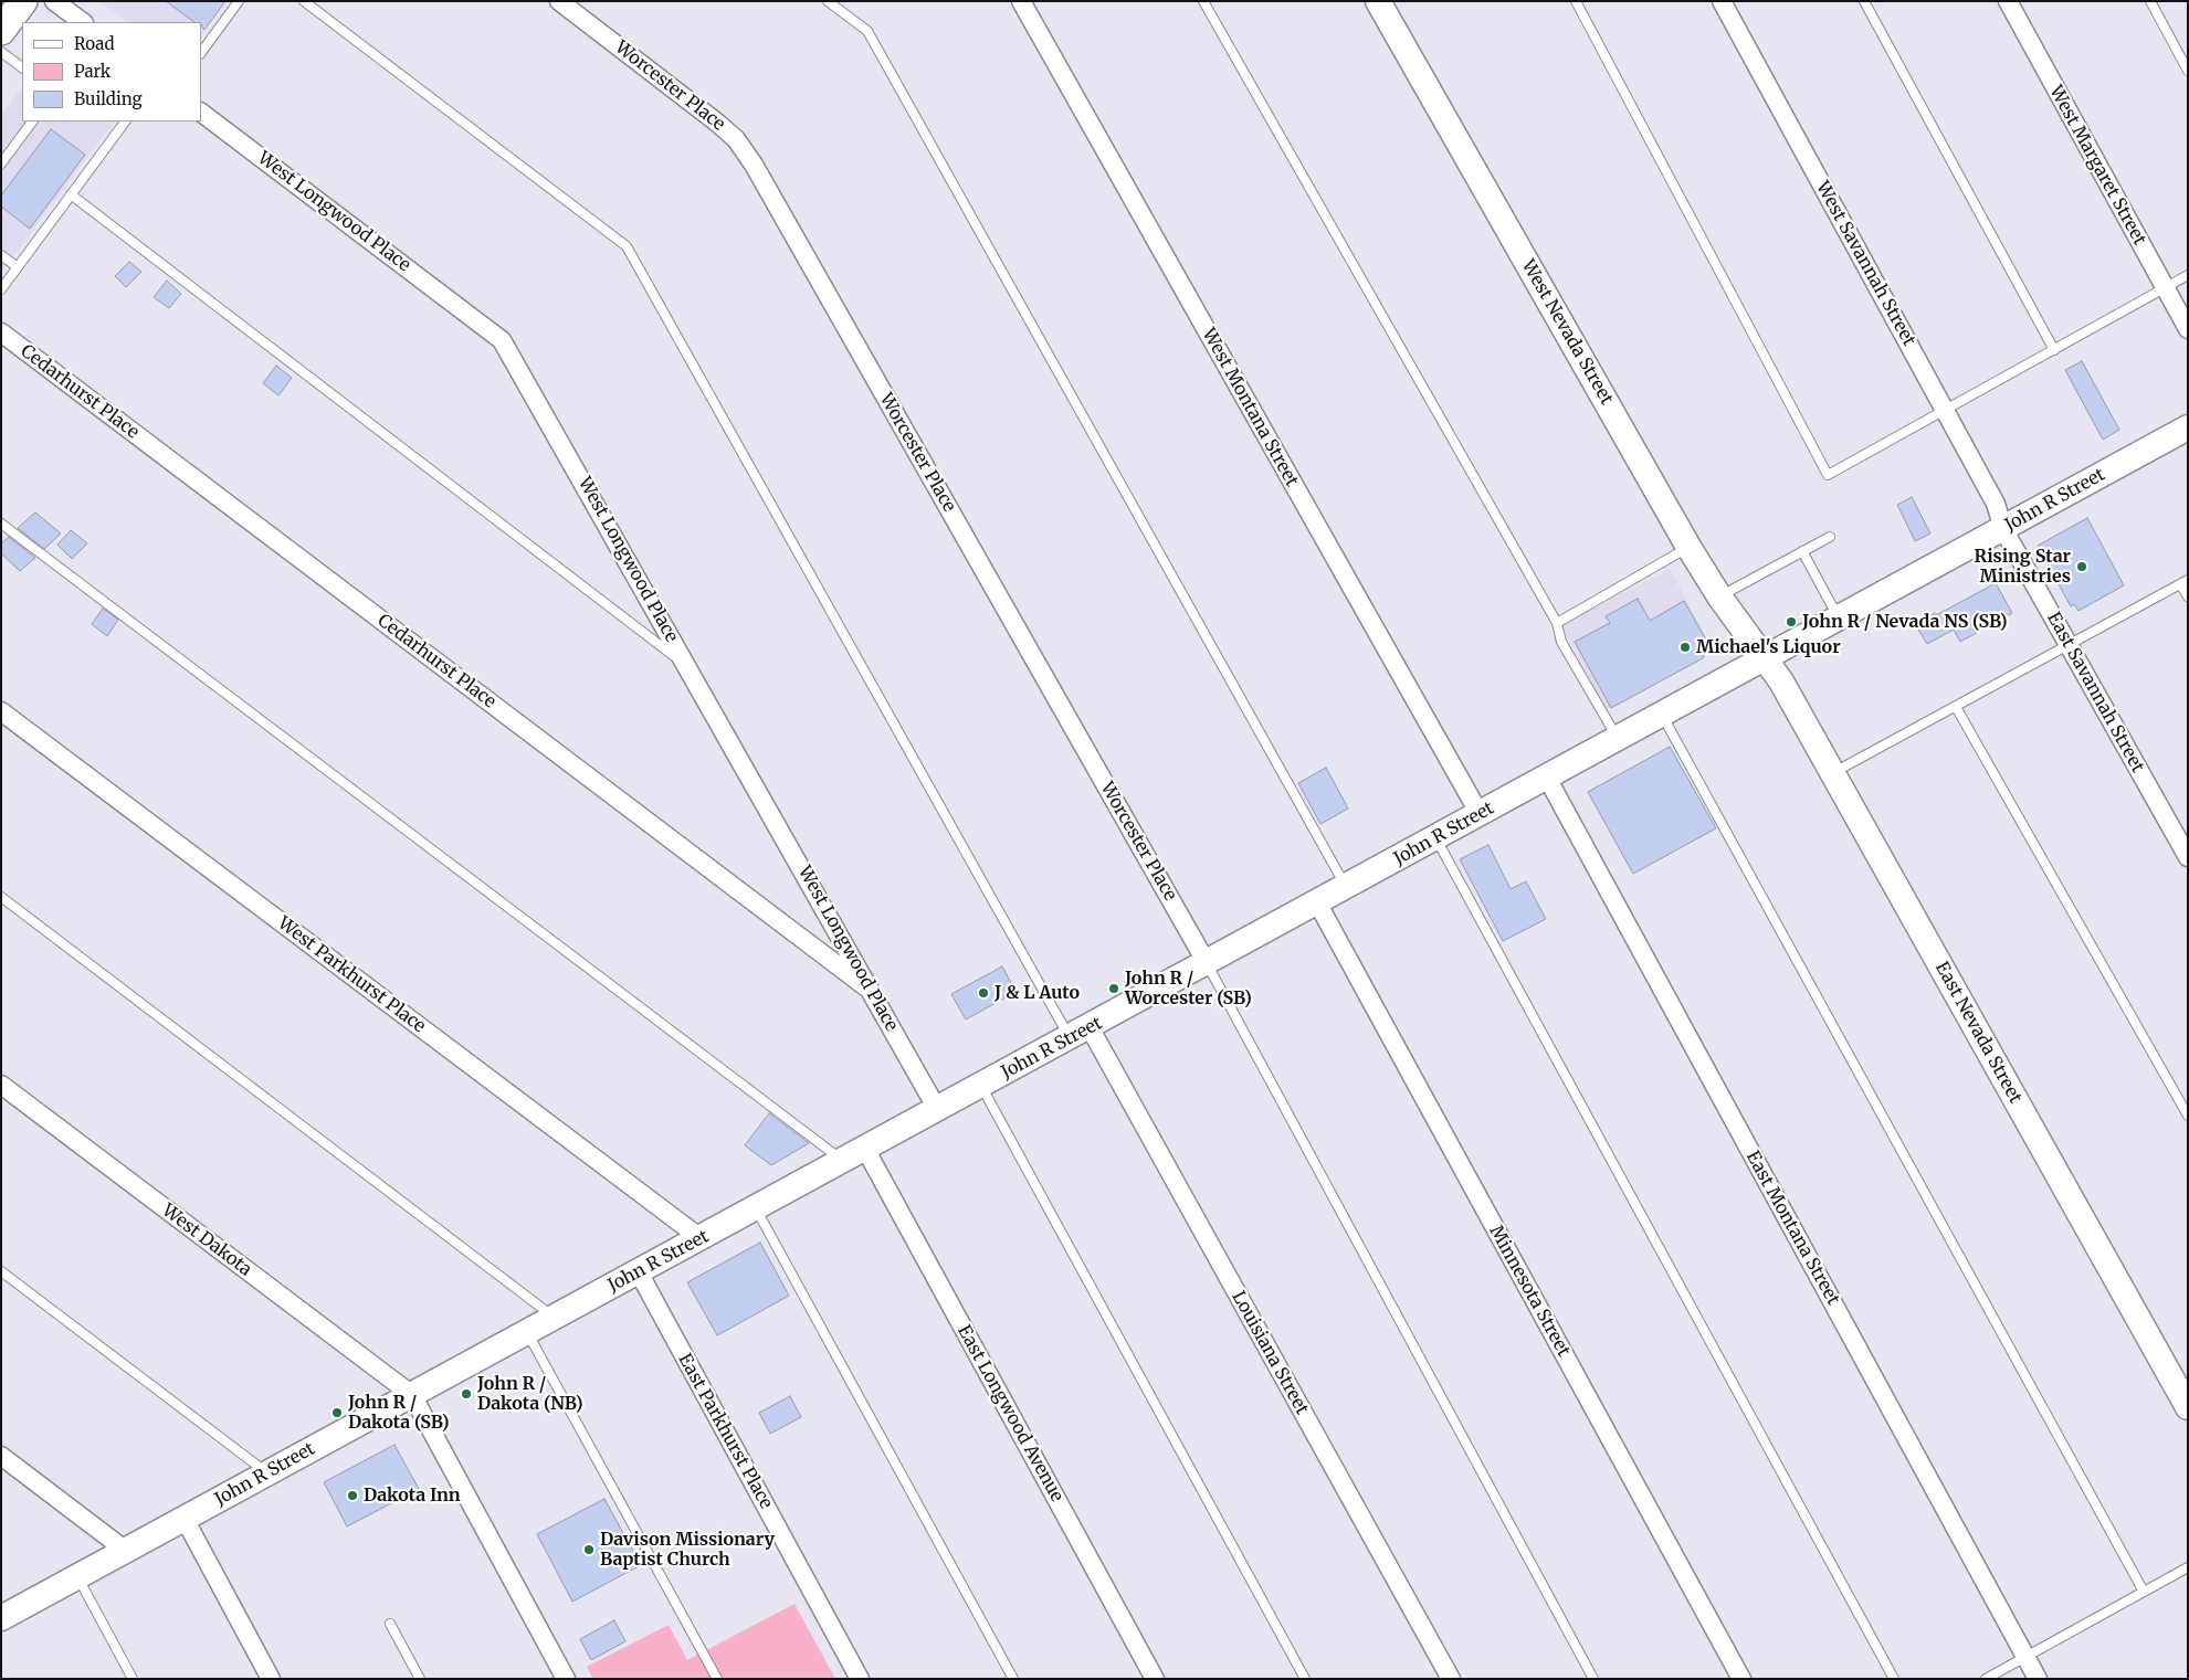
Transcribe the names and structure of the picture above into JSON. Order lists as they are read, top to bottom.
{
  "streets": {
    "main road": ["West Nevada Street", "John R Street", "East Nevada Street"],
    "street": [
      "Worcester Place",
      "West Margaret Street",
      "West Longwood Place",
      "West Savannah Street",
      "Cedarhurst Place",
      "West Montana Street",
      "East Savannah Street",
      "West Parkhurst Place",
      "East Montana Street",
      "West Dakota",
      "Minnesota Street",
      "Louisiana Street",
      "East Longwood Avenue",
      "East Parkhurst Place"
    ]
  },
  "crossings": [
    ["Worcester Place", "John R Street"],
    ["West Longwood Place", "Cedarhurst Place"],
    ["West Longwood Place", "John R Street"],
    ["West Savannah Street", "John R Street"],
    ["West Savannah Street", "East Savannah Street"],
    ["West Nevada Street", "John R Street"],
    ["West Nevada Street", "East Nevada Street"],
    ["West Montana Street", "John R Street"],
    ["John R Street", "East Savannah Street"],
    ["John R Street", "West Parkhurst Place"],
    ["John R Street", "East Nevada Street"],
    ["John R Street", "East Montana Street"],
    ["John R Street", "West Dakota"],
    ["John R Street", "Minnesota Street"],
    ["John R Street", "Louisiana Street"],
    ["John R Street", "East Longwood Avenue"],
    ["John R Street", "East Parkhurst Place"]
  ],
  "places": [
    "Rising Star Ministries",
    "John R / Nevada NS (SB)",
    "Michael's Liquor",
    "John R / Worcester (SB)",
    "J & L Auto",
    "John R / Dakota (NB)",
    "John R / Dakota (SB)",
    "Dakota Inn",
    "Davison Missionary Baptist Church"
  ],
  "legend": ["Road", "Park", "Building"]
}
